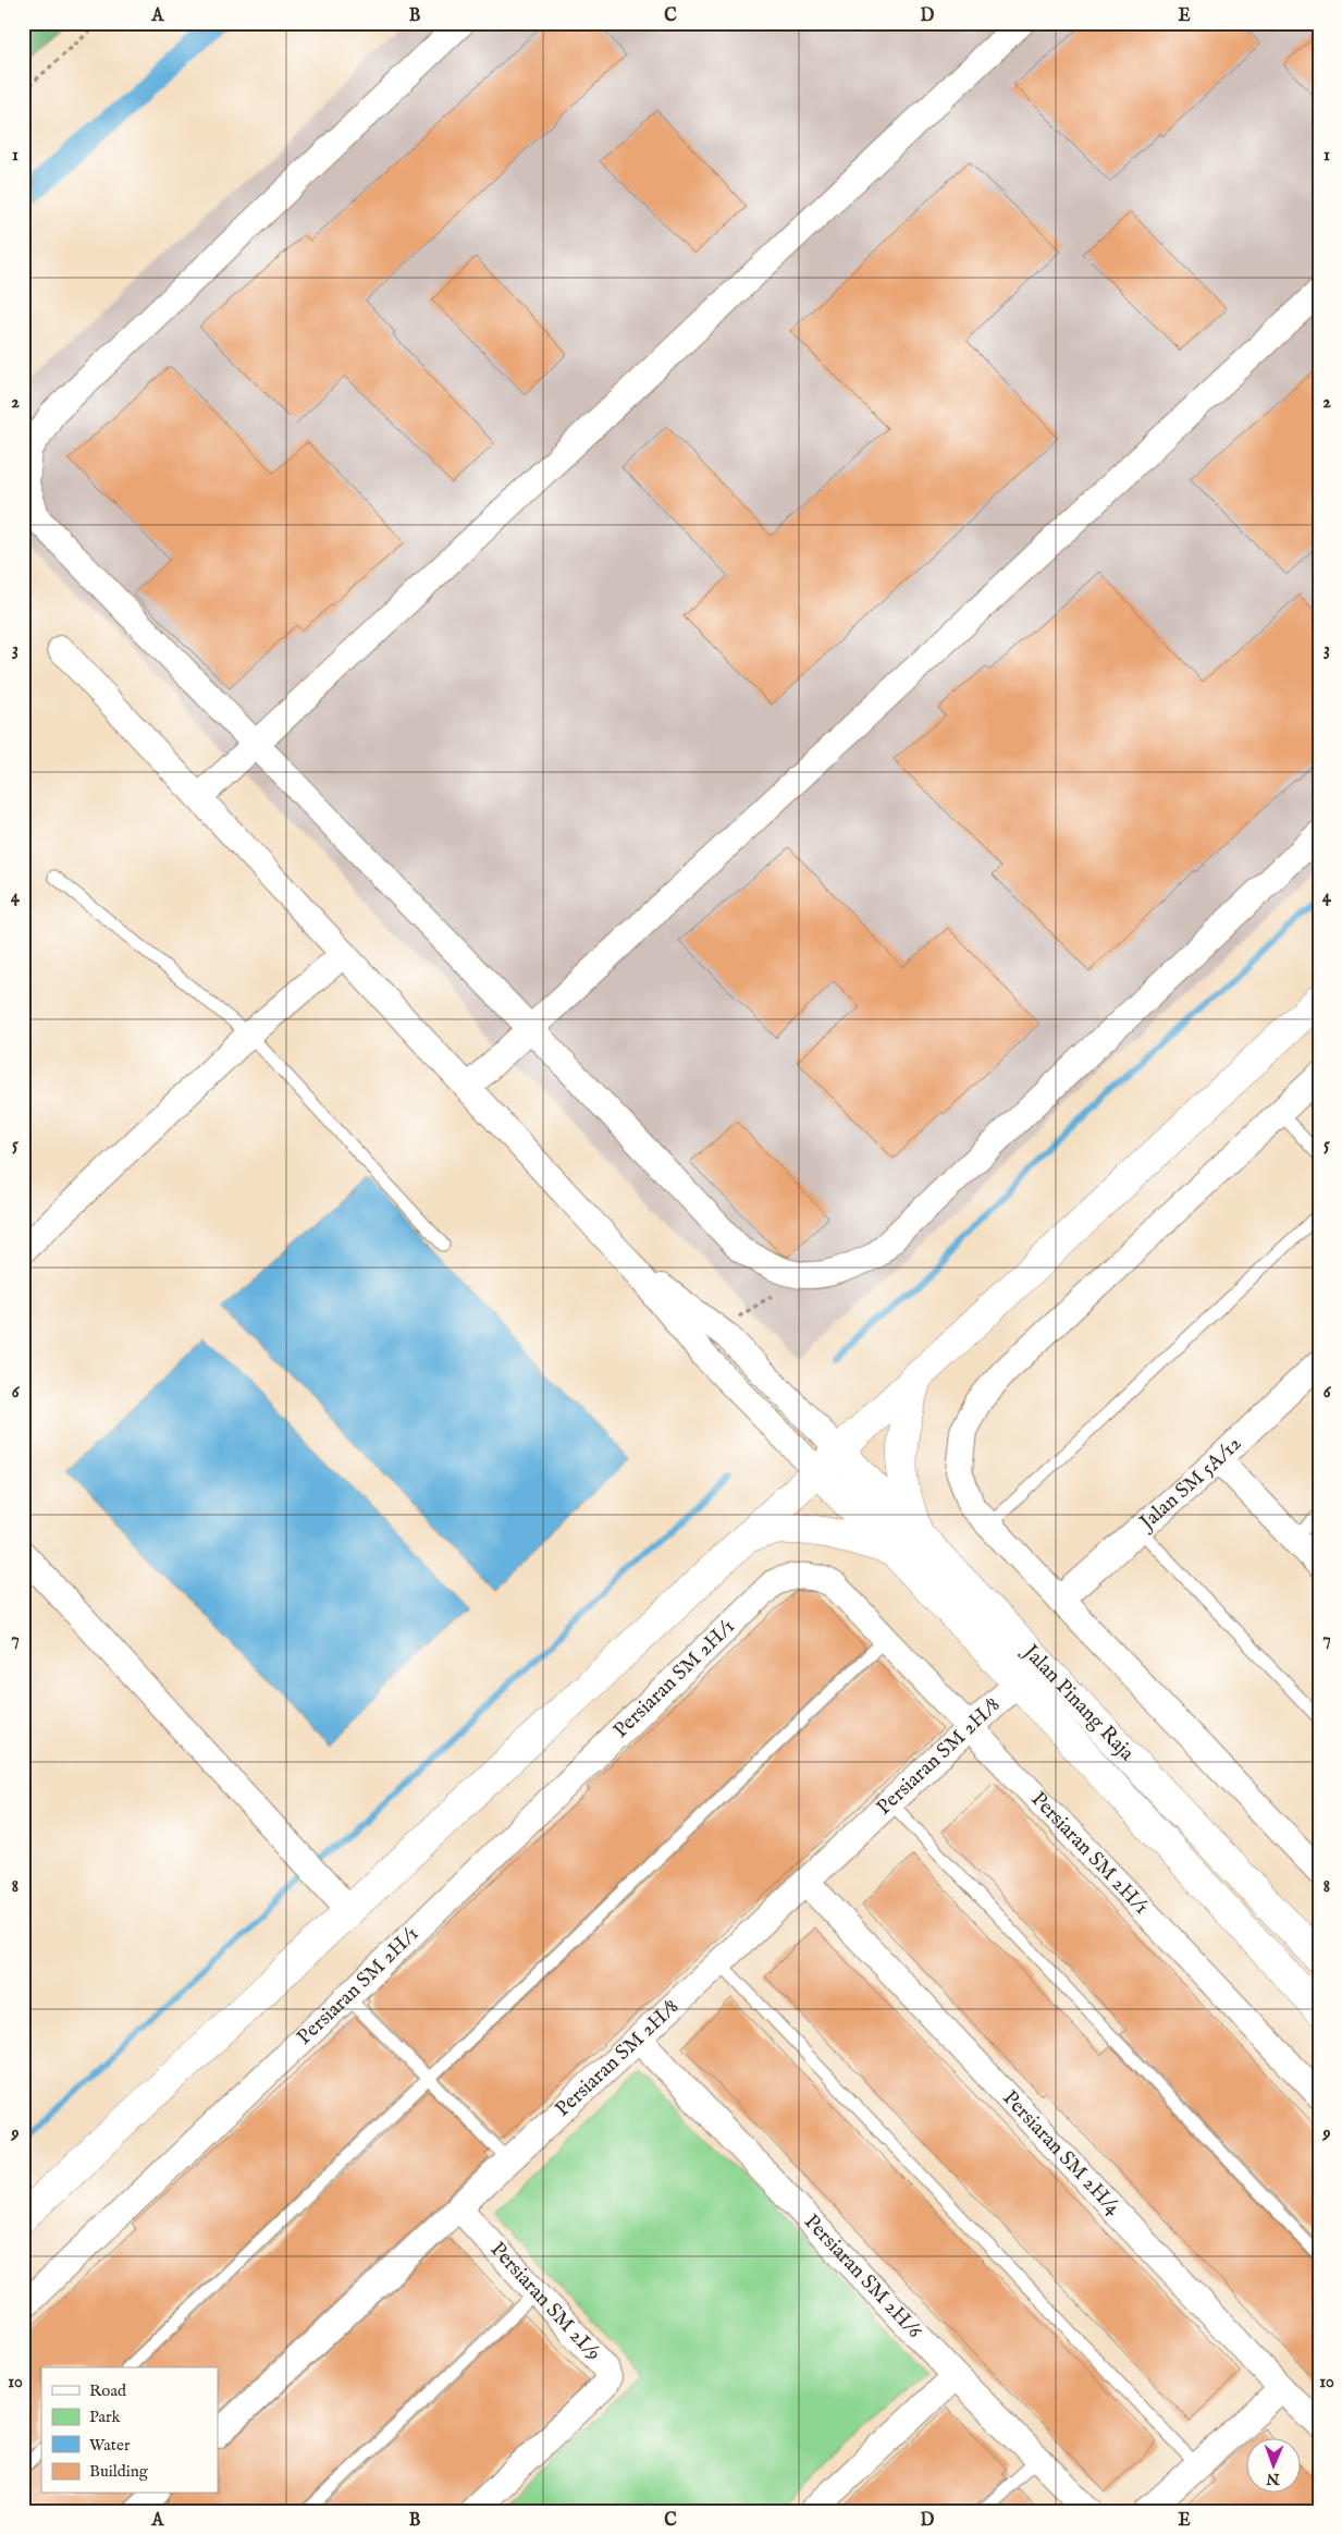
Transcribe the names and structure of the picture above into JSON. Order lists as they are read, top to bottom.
{
  "streets": {
    "street": [
      "Jalan SM 5A/12",
      "Persiaran SM 2H/1",
      "Jalan Pinang Raja",
      "Persiaran SM 2H/8",
      "Persiaran SM 2H/4",
      "Persiaran SM 2H/6",
      "Persiaran SM 2I/9"
    ]
  },
  "crossings": [
    ["Persiaran SM 2H/1", "Persiaran SM 2H/8"],
    ["Persiaran SM 2H/8", "Persiaran SM 2H/4"],
    ["Persiaran SM 2H/8", "Persiaran SM 2H/6"],
    ["Persiaran SM 2H/8", "Persiaran SM 2I/9"]
  ],
  "legend": [
    "Road",
    "Park",
    "Water",
    "Building"
  ],
  "north": "bottom",
  "grid": {
    "columns": [
      "A",
      "B",
      "C",
      "D",
      "E"
    ],
    "rows": [
      "1",
      "2",
      "3",
      "4",
      "5",
      "6",
      "7",
      "8",
      "9",
      "10"
    ]
  }
}
